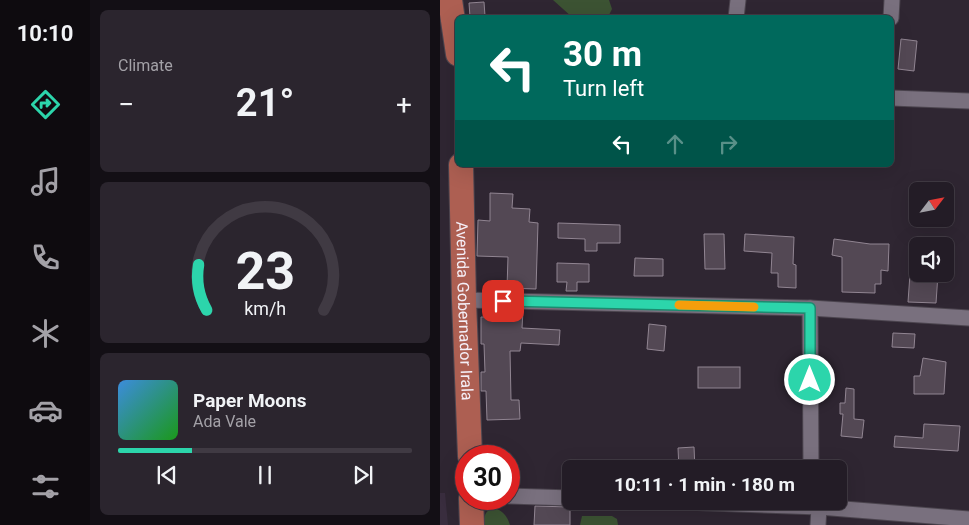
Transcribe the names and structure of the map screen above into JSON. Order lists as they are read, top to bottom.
{
  "streets": {
    "main road": ["Avenida Gobernador Irala"]
  },
  "north": "top right",
  "page": {
    "tabs": "10:10",
    "tile": "Climate",
    "turn": ["30 m", "Turn left"],
    "heat": ["−", "21°", "+"],
    "song": ["Paper Moons", "Ada Vale"],
    "limit": "30",
    "trip": "10:11 · 1 min · 180 m",
    "gauge": ["23", "km/h"]
  }
}
